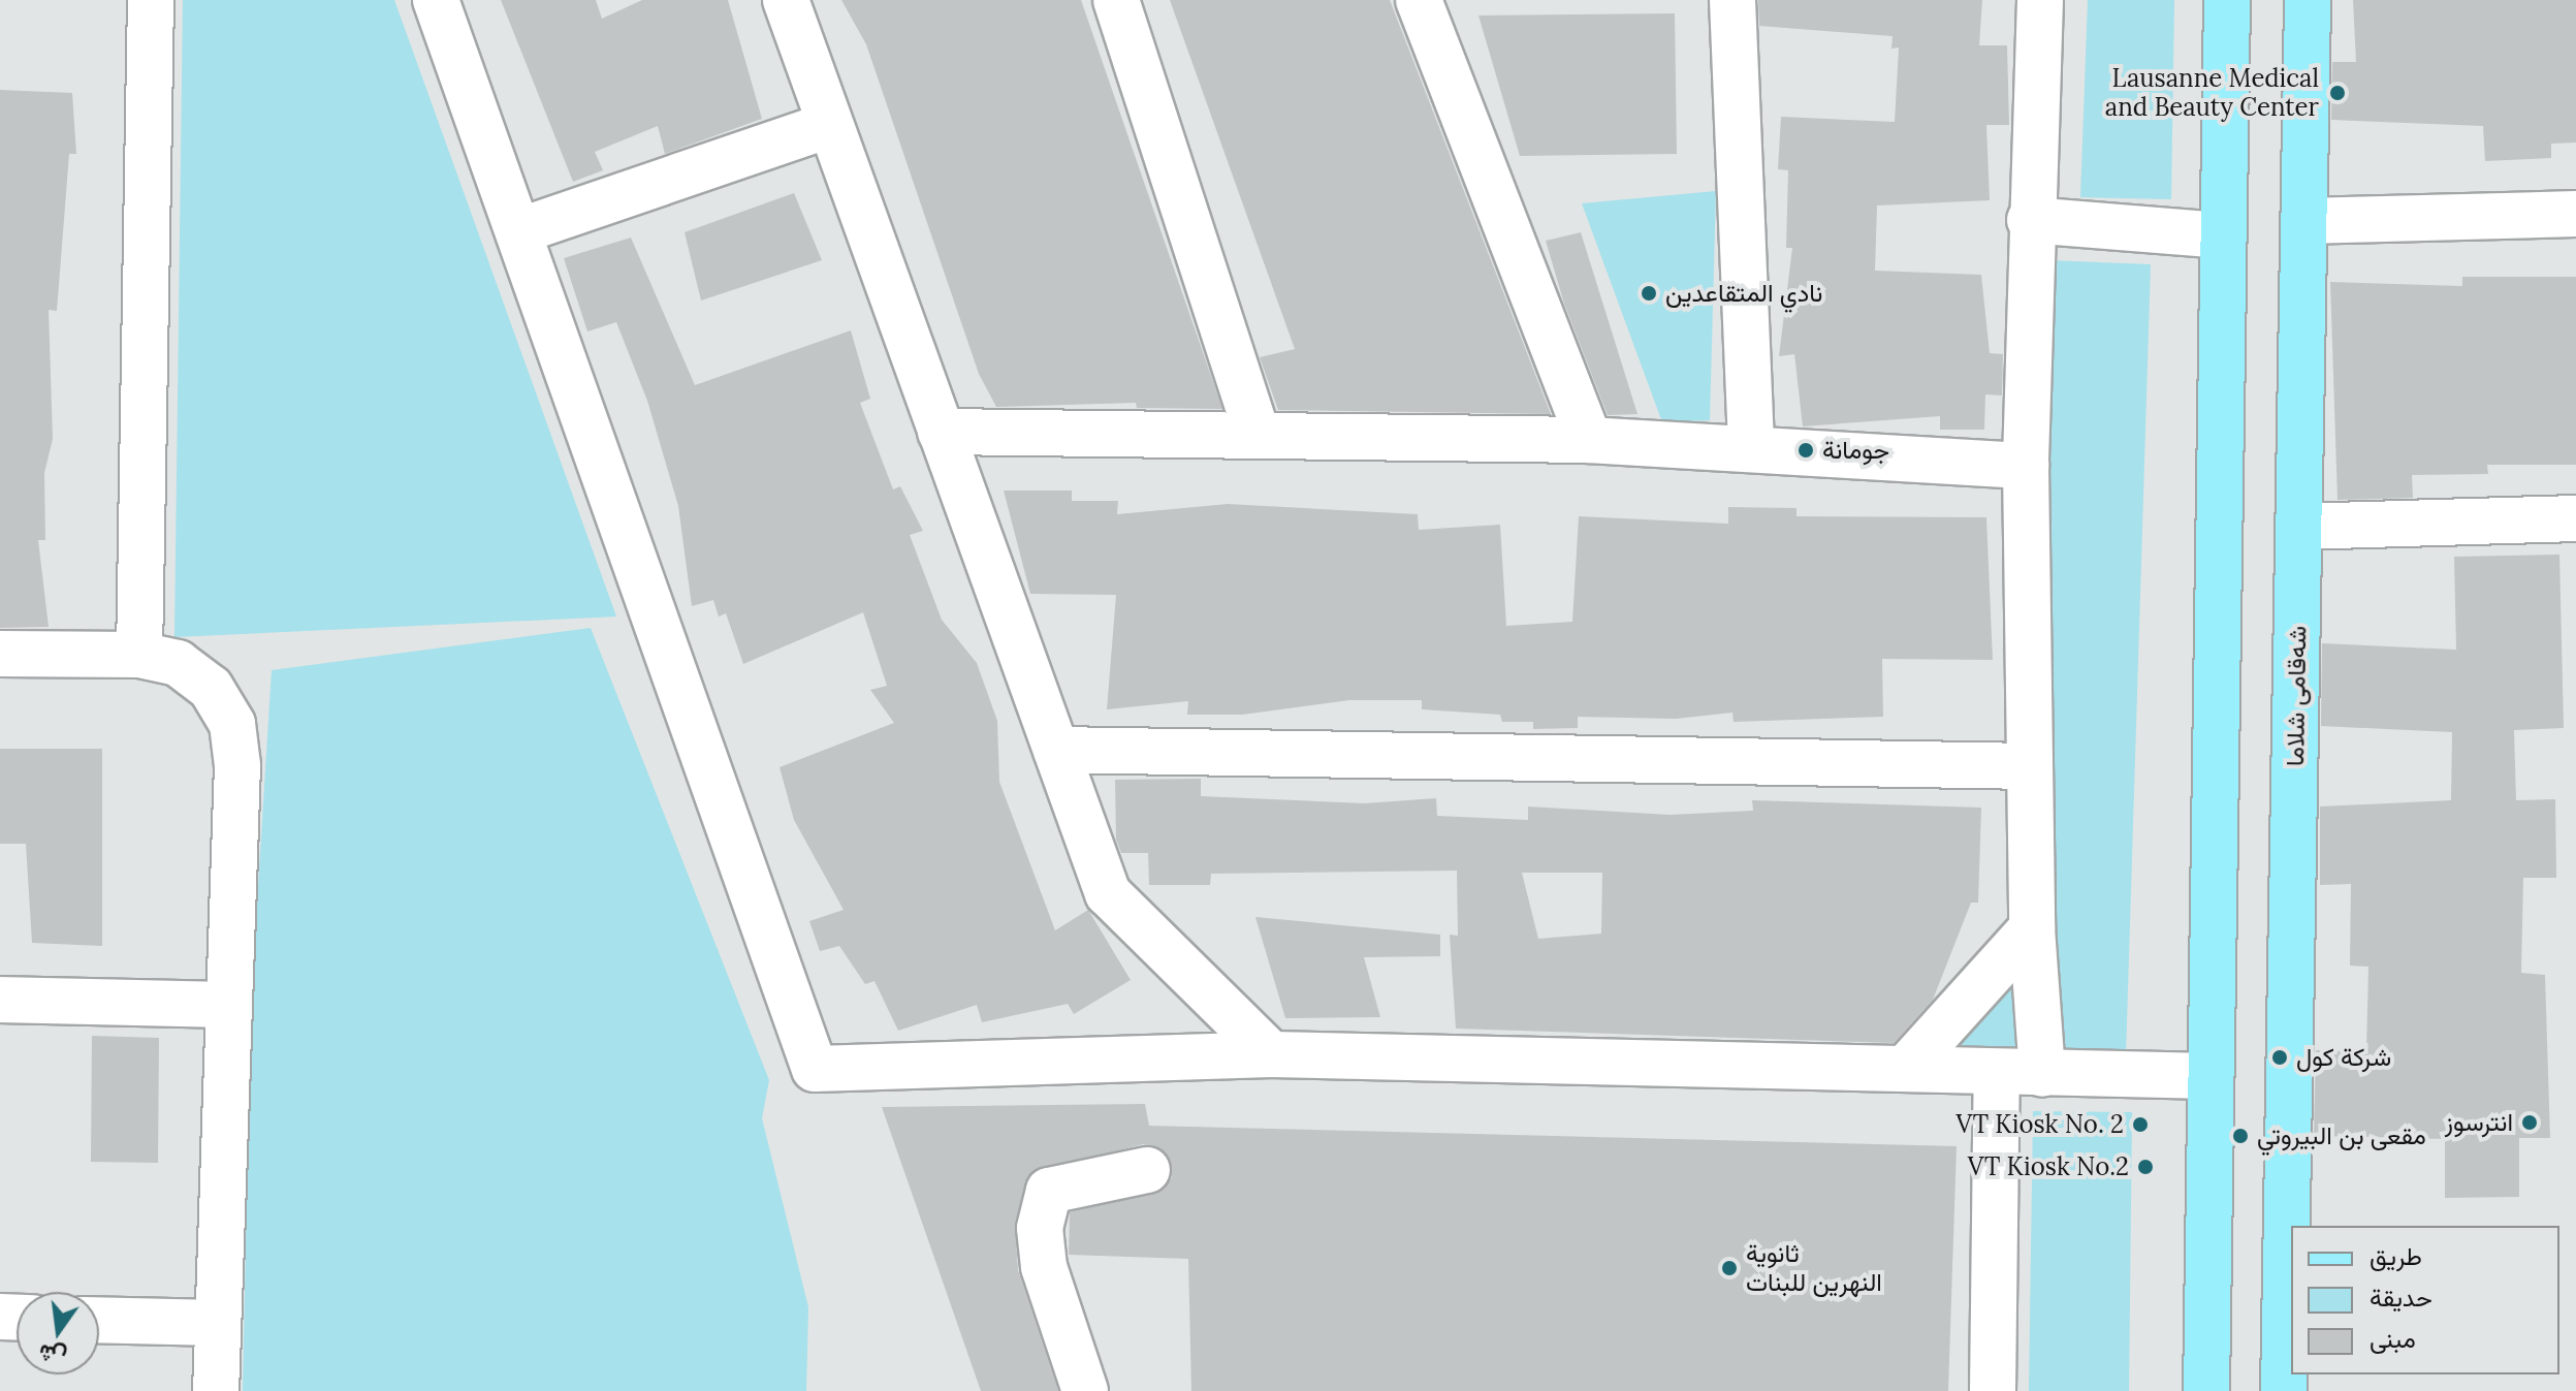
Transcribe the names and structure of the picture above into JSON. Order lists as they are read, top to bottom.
{
  "streets": {
    "main road": ["شەقامی شلاما"]
  },
  "places": [
    "Lausanne Medical and Beauty Center",
    "نادي المتقاعدین",
    "جومانة",
    "شركة كول",
    "انترسوز",
    "VT Kiosk No. 2",
    "مقعى بن البيروتي",
    "VT Kiosk No.2",
    "ثانوية النهرين للبنات"
  ],
  "legend": ["طريق", "حديقة", "مبنى"],
  "north": "bottom"
}
